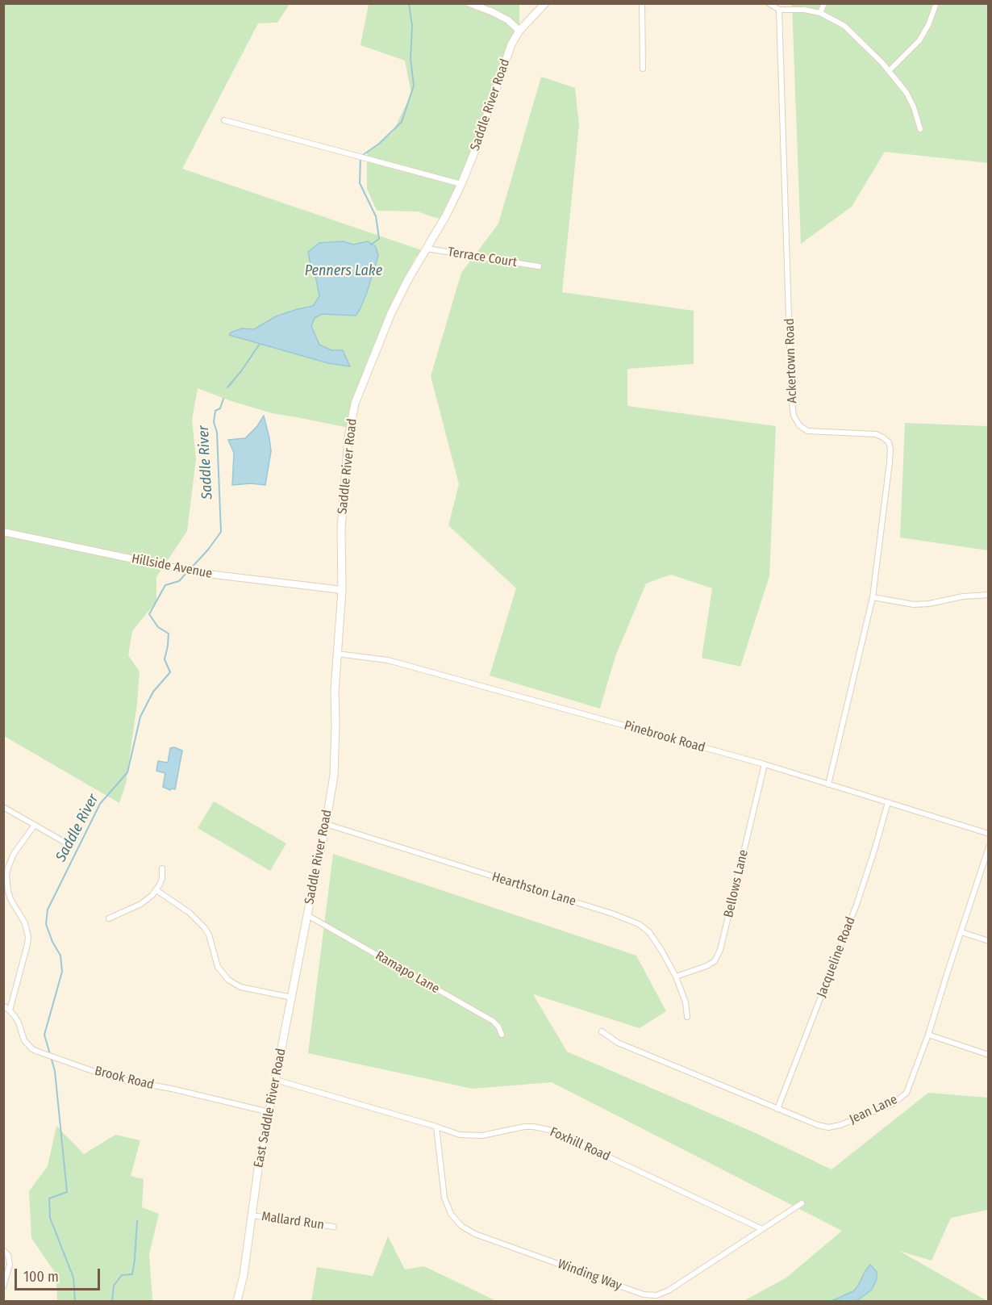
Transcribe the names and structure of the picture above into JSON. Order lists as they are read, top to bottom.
{
  "streets": {
    "main road": ["Saddle River Road", "East Saddle River Road"],
    "street": [
      "Terrace Court",
      "Ackertown Road",
      "Hillside Avenue",
      "Pinebrook Road",
      "Bellows Lane",
      "Hearthston Lane",
      "Jacqueline Road",
      "Ramapo Lane",
      "Brook Road",
      "Jean Lane",
      "Foxhill Road",
      "Mallard Run",
      "Winding Way"
    ]
  },
  "crossings": [
    ["Saddle River Road", "Terrace Court"],
    ["Saddle River Road", "Hillside Avenue"],
    ["Saddle River Road", "Pinebrook Road"],
    ["Saddle River Road", "Hearthston Lane"],
    ["Saddle River Road", "Ramapo Lane"],
    ["Saddle River Road", "East Saddle River Road"],
    ["Ackertown Road", "Pinebrook Road"],
    ["Pinebrook Road", "Bellows Lane"],
    ["Pinebrook Road", "Jacqueline Road"],
    ["Bellows Lane", "Hearthston Lane"],
    ["Jacqueline Road", "Jean Lane"],
    ["Ramapo Lane", "East Saddle River Road"],
    ["Brook Road", "East Saddle River Road"],
    ["East Saddle River Road", "Foxhill Road"],
    ["East Saddle River Road", "Mallard Run"],
    ["Foxhill Road", "Winding Way"]
  ],
  "water": ["Penners Lake", "Saddle River"],
  "scale_bar": "100 m"
}
